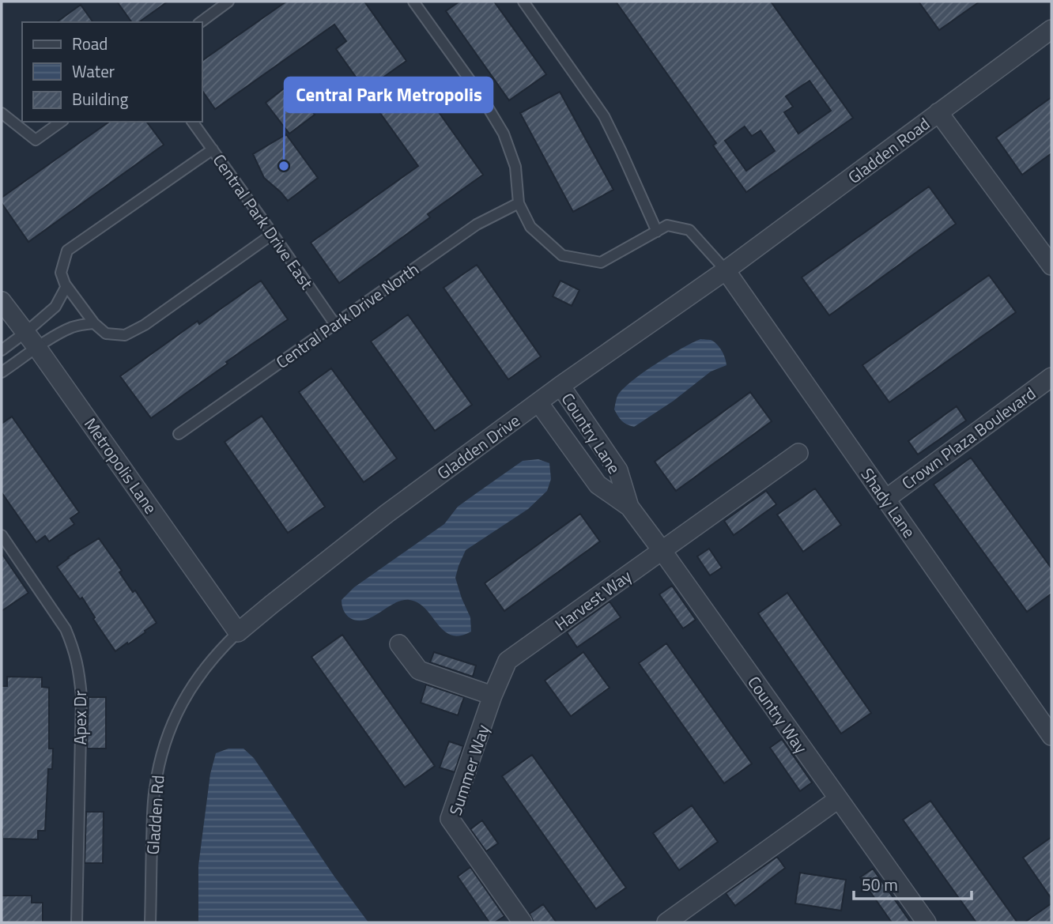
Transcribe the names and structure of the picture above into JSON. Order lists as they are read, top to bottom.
{
  "streets": {
    "street": [
      "Gladden Road",
      "Country Lane",
      "Crown Plaza Boulevard",
      "Gladden Drive",
      "Metropolis Lane",
      "Shady Lane",
      "Harvest Way",
      "Country Way",
      "Summer Way"
    ],
    "lane": [
      "Central Park Drive East",
      "Central Park Drive North",
      "Apex Dr",
      "Gladden Rd"
    ]
  },
  "crossings": [
    ["Gladden Road", "Gladden Drive"],
    ["Gladden Road", "Shady Lane"],
    ["Central Park Drive East", "Central Park Drive North"],
    ["Country Lane", "Gladden Drive"],
    ["Country Lane", "Country Way"],
    ["Crown Plaza Boulevard", "Shady Lane"],
    ["Gladden Drive", "Metropolis Lane"],
    ["Gladden Drive", "Shady Lane"],
    ["Gladden Drive", "Gladden Rd"],
    ["Metropolis Lane", "Gladden Rd"],
    ["Harvest Way", "Country Way"],
    ["Harvest Way", "Summer Way"]
  ],
  "places": ["Central Park Metropolis"],
  "legend": ["Road", "Water", "Building"],
  "scale_bar": "50 m"
}
